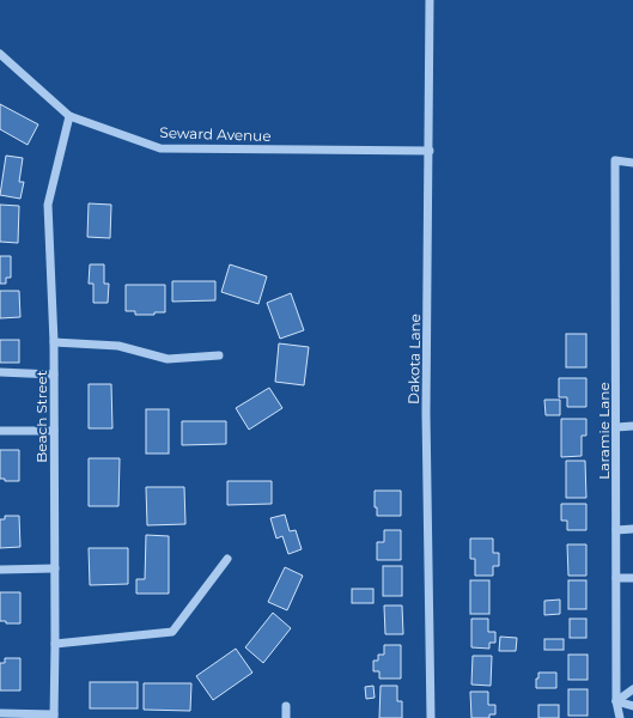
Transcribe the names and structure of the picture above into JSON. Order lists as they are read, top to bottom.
{
  "streets": {
    "street": [
      "Seward Avenue",
      "Dakota Lane",
      "Beach Street",
      "Laramie Lane"
    ]
  },
  "crossings": [
    ["Seward Avenue", "Dakota Lane"],
    ["Seward Avenue", "Beach Street"]
  ]
}
